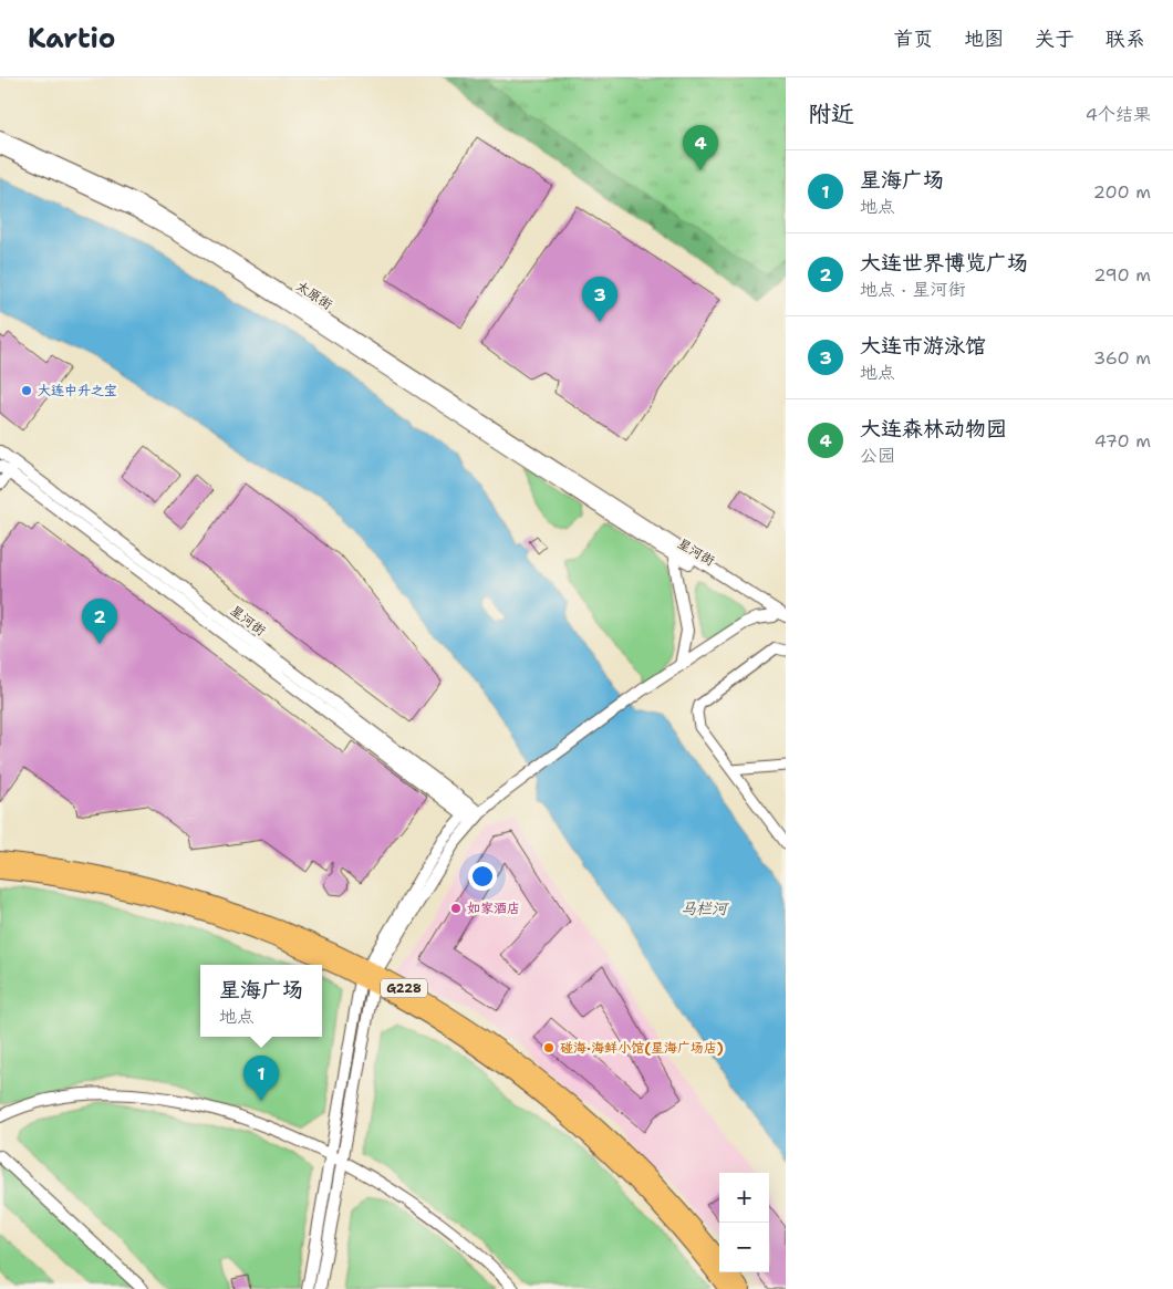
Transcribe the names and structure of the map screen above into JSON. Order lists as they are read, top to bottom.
{
  "streets": {
    "highway": ["G228"],
    "street": ["太原街", "星河街"]
  },
  "crossings": [
    ["太原街", "星河街"]
  ],
  "water": ["马栏河"],
  "places": ["大连中升之宝", "如家酒店", "碰海·海鲜小馆(星海广场店)"],
  "page": {
    "header": "Kartio",
    "nav": [
      "首页",
      "地图",
      "关于",
      "联系"
    ],
    "heading": ["附近", "4个结果"],
    "pins": [
      "4",
      "3",
      "2",
      "1"
    ],
    "list": [
      {
        "mark": "1",
        "name": "星海广场",
        "note": "地点",
        "value": "200 m"
      },
      {
        "mark": "2",
        "name": "大连世界博览广场",
        "note": "地点 · 星河街",
        "value": "290 m"
      },
      {
        "mark": "3",
        "name": "大连市游泳馆",
        "note": "地点",
        "value": "360 m"
      },
      {
        "mark": "4",
        "name": "大连森林动物园",
        "note": "公园",
        "value": "470 m"
      }
    ],
    "popup": ["星海广场", "地点"],
    "map_buttons": ["+", "−"]
  }
}
